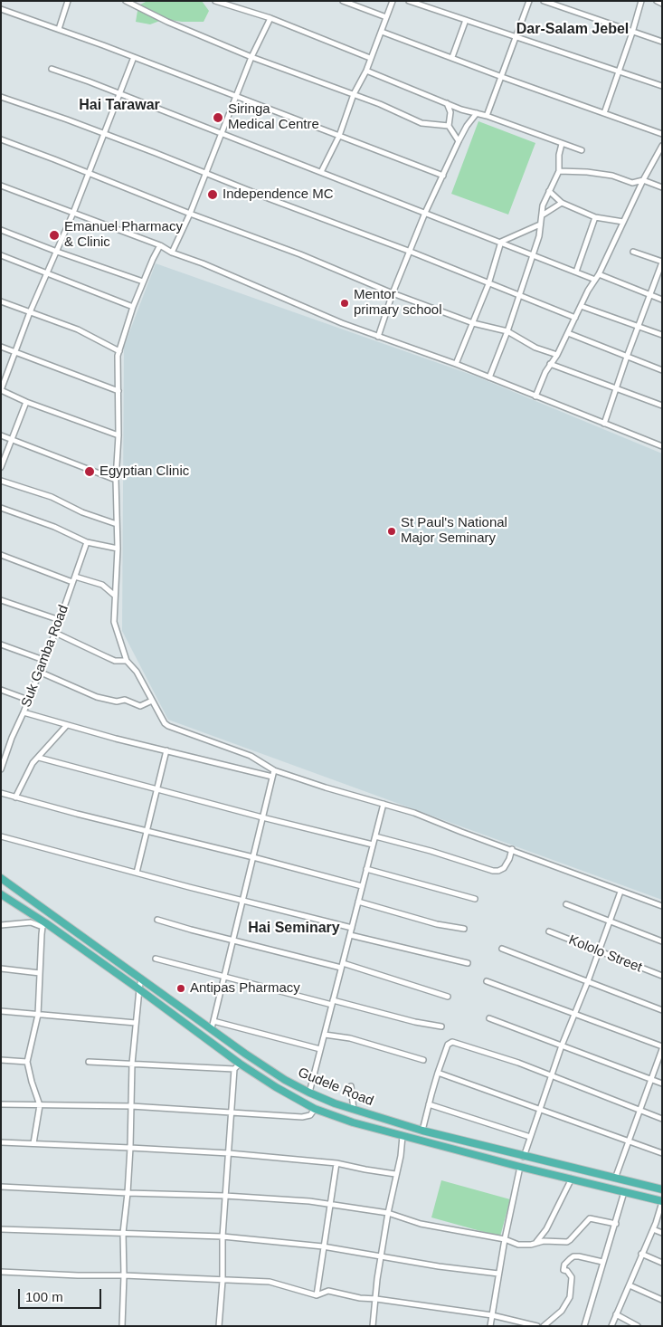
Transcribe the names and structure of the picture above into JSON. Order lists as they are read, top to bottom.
{
  "streets": {
    "highway": ["Gudele Road"],
    "street": ["Suk Gamba Road", "Kololo Street"]
  },
  "districts": ["Dar-Salam Jebel", "Hai Tarawar", "Hai Seminary"],
  "places": [
    "Siringa Medical Centre",
    "Independence MC",
    "Emanuel Pharmacy & Clinic",
    "Mentor primary school",
    "Egyptian Clinic",
    "St Paul's National Major Seminary",
    "Antipas Pharmacy"
  ],
  "scale_bar": "100 m"
}
